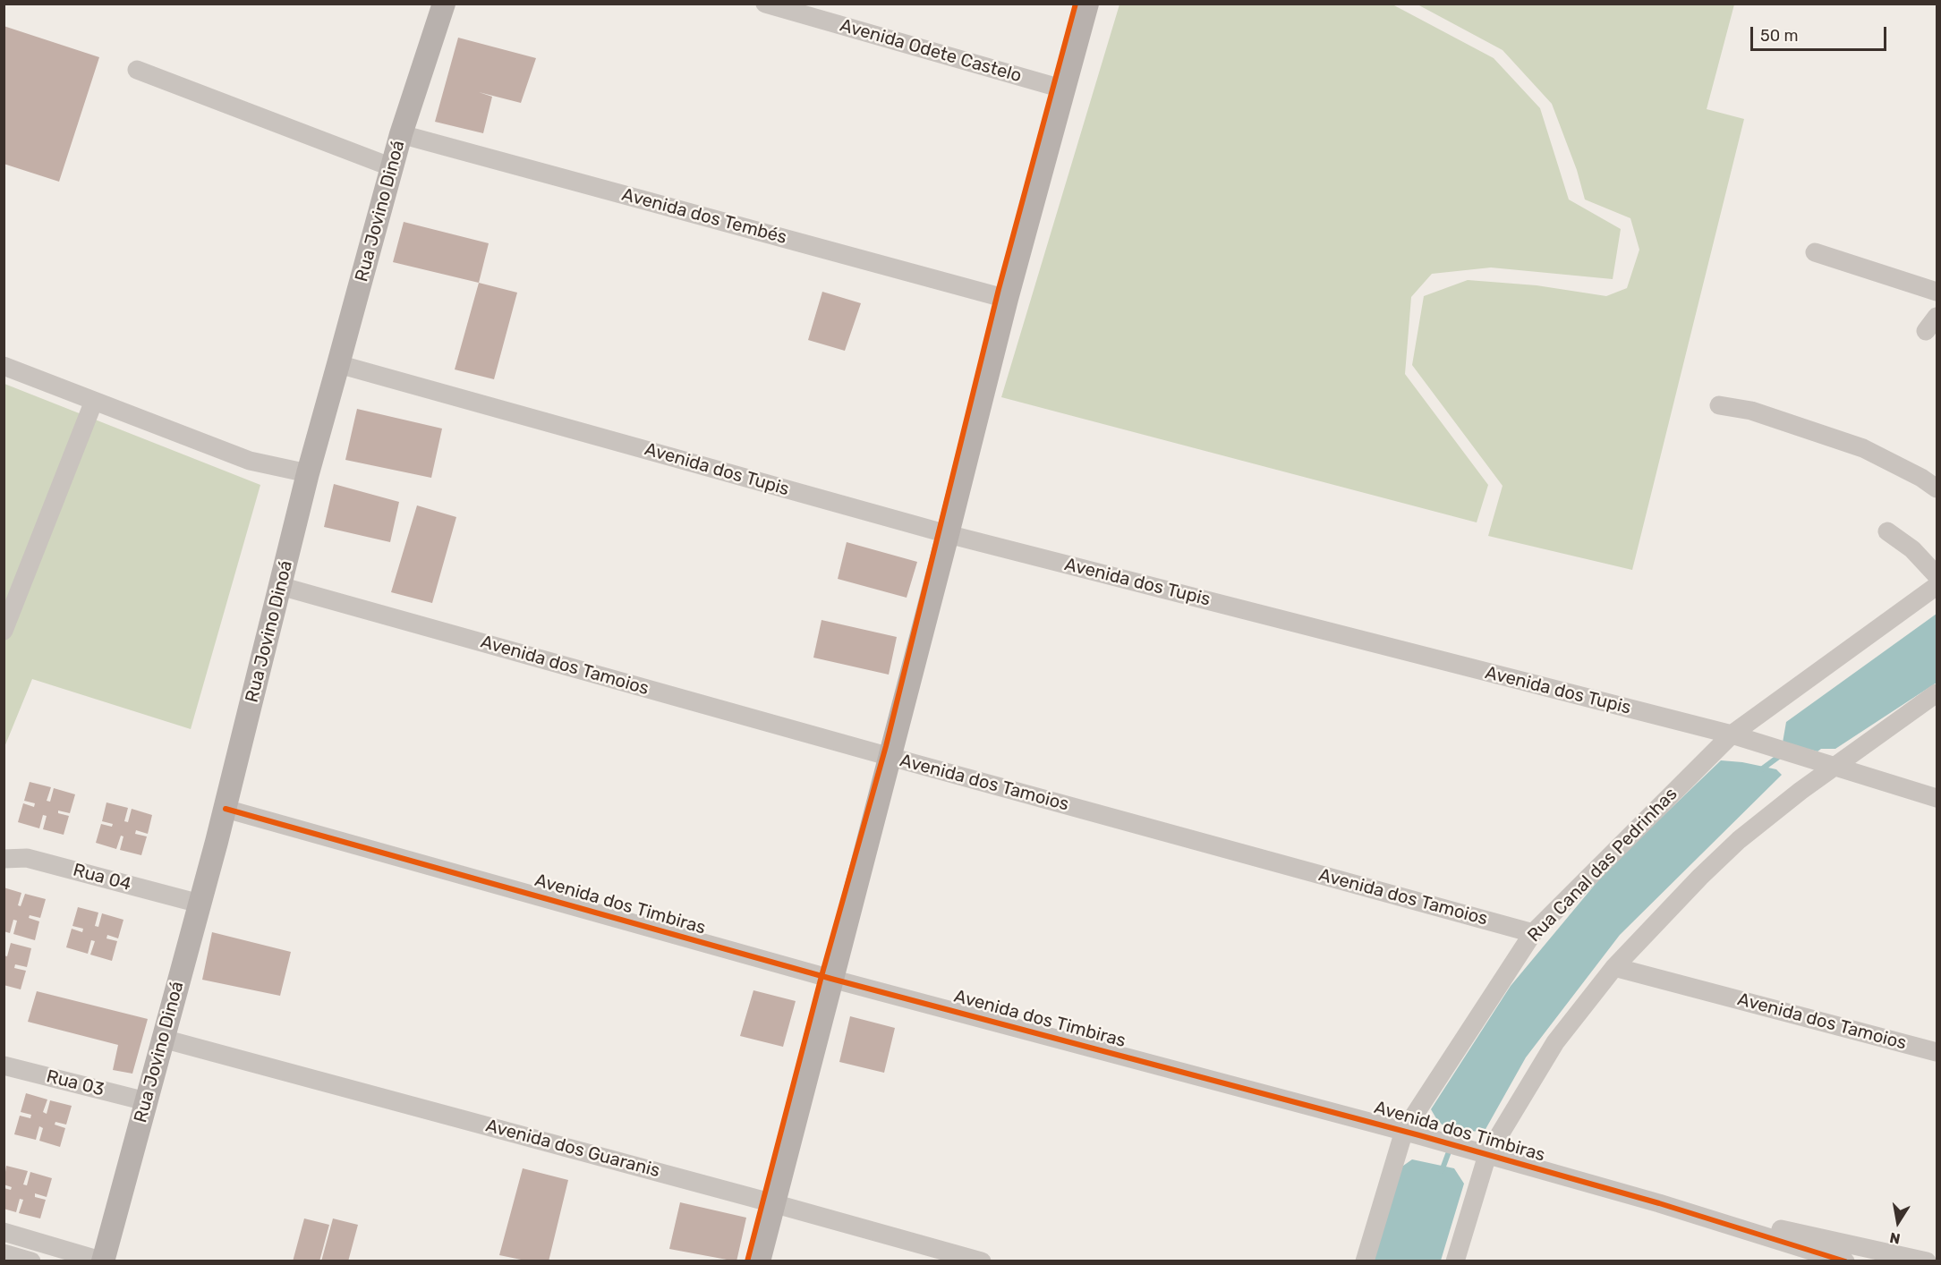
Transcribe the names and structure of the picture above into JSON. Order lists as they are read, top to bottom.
{
  "streets": {
    "main road": ["Rua Jovino Dinoá"],
    "street": [
      "Avenida Odete Castelo",
      "Avenida dos Tembés",
      "Avenida dos Tupis",
      "Avenida dos Tamoios",
      "Rua Canal das Pedrinhas",
      "Rua 04",
      "Avenida dos Timbiras",
      "Rua 03",
      "Avenida dos Guaranis"
    ]
  },
  "crossings": [
    ["Rua Jovino Dinoá", "Avenida dos Tembés"],
    ["Rua Jovino Dinoá", "Avenida dos Tupis"],
    ["Rua Jovino Dinoá", "Avenida dos Tamoios"],
    ["Rua Jovino Dinoá", "Rua 04"],
    ["Rua Jovino Dinoá", "Avenida dos Timbiras"],
    ["Rua Jovino Dinoá", "Rua 03"],
    ["Rua Jovino Dinoá", "Avenida dos Guaranis"],
    ["Avenida dos Tupis", "Rua Canal das Pedrinhas"],
    ["Avenida dos Tamoios", "Rua Canal das Pedrinhas"],
    ["Rua Canal das Pedrinhas", "Avenida dos Timbiras"]
  ],
  "scale_bar": "50 m",
  "north": "bottom"
}
